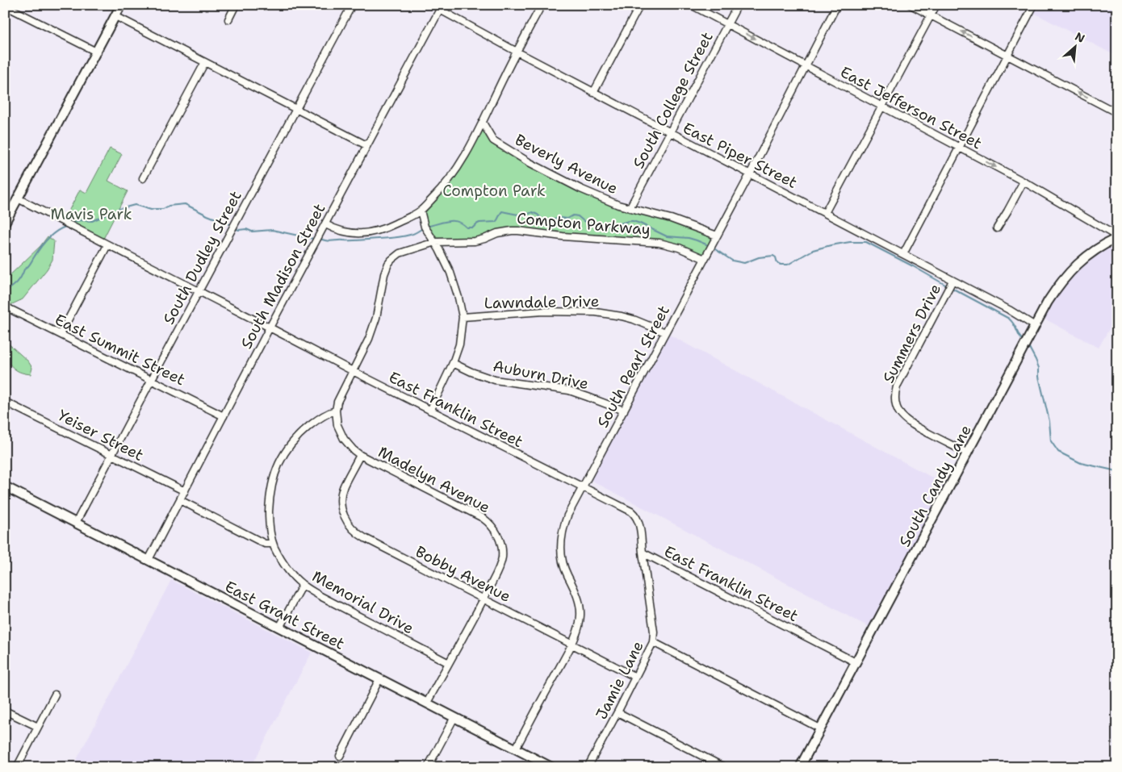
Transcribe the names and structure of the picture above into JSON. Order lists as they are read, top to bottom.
{
  "streets": {
    "main road": ["South Candy Lane", "East Grant Street"],
    "street": [
      "South College Street",
      "East Jefferson Street",
      "East Piper Street",
      "Beverly Avenue",
      "Compton Parkway",
      "South Dudley Street",
      "South Madison Street",
      "Lawndale Drive",
      "Summers Drive",
      "East Summit Street",
      "South Pearl Street",
      "Auburn Drive",
      "East Franklin Street",
      "Yeiser Street",
      "Madelyn Avenue",
      "Bobby Avenue",
      "Memorial Drive",
      "Jamie Lane"
    ]
  },
  "crossings": [
    ["South College Street", "East Jefferson Street"],
    ["South College Street", "East Piper Street"],
    ["South College Street", "Beverly Avenue"],
    ["East Jefferson Street", "South Pearl Street"],
    ["East Jefferson Street", "South Candy Lane"],
    ["East Piper Street", "South Madison Street"],
    ["East Piper Street", "Summers Drive"],
    ["East Piper Street", "South Pearl Street"],
    ["East Piper Street", "South Candy Lane"],
    ["Beverly Avenue", "South Pearl Street"],
    ["Compton Parkway", "South Pearl Street"],
    ["South Dudley Street", "East Summit Street"],
    ["South Dudley Street", "East Franklin Street"],
    ["South Dudley Street", "Yeiser Street"],
    ["South Dudley Street", "East Grant Street"],
    ["South Madison Street", "East Summit Street"],
    ["South Madison Street", "East Franklin Street"],
    ["South Madison Street", "Yeiser Street"],
    ["South Madison Street", "East Grant Street"],
    ["Lawndale Drive", "South Pearl Street"],
    ["Summers Drive", "South Candy Lane"],
    ["South Pearl Street", "Auburn Drive"],
    ["South Pearl Street", "East Franklin Street"],
    ["South Pearl Street", "Bobby Avenue"],
    ["South Pearl Street", "East Grant Street"],
    ["East Franklin Street", "South Candy Lane"],
    ["East Franklin Street", "Jamie Lane"],
    ["Madelyn Avenue", "Bobby Avenue"],
    ["Madelyn Avenue", "Memorial Drive"],
    ["Madelyn Avenue", "East Grant Street"],
    ["Bobby Avenue", "Jamie Lane"]
  ],
  "parks": ["Compton Park", "Mavis Park"],
  "north": "top right"
}
